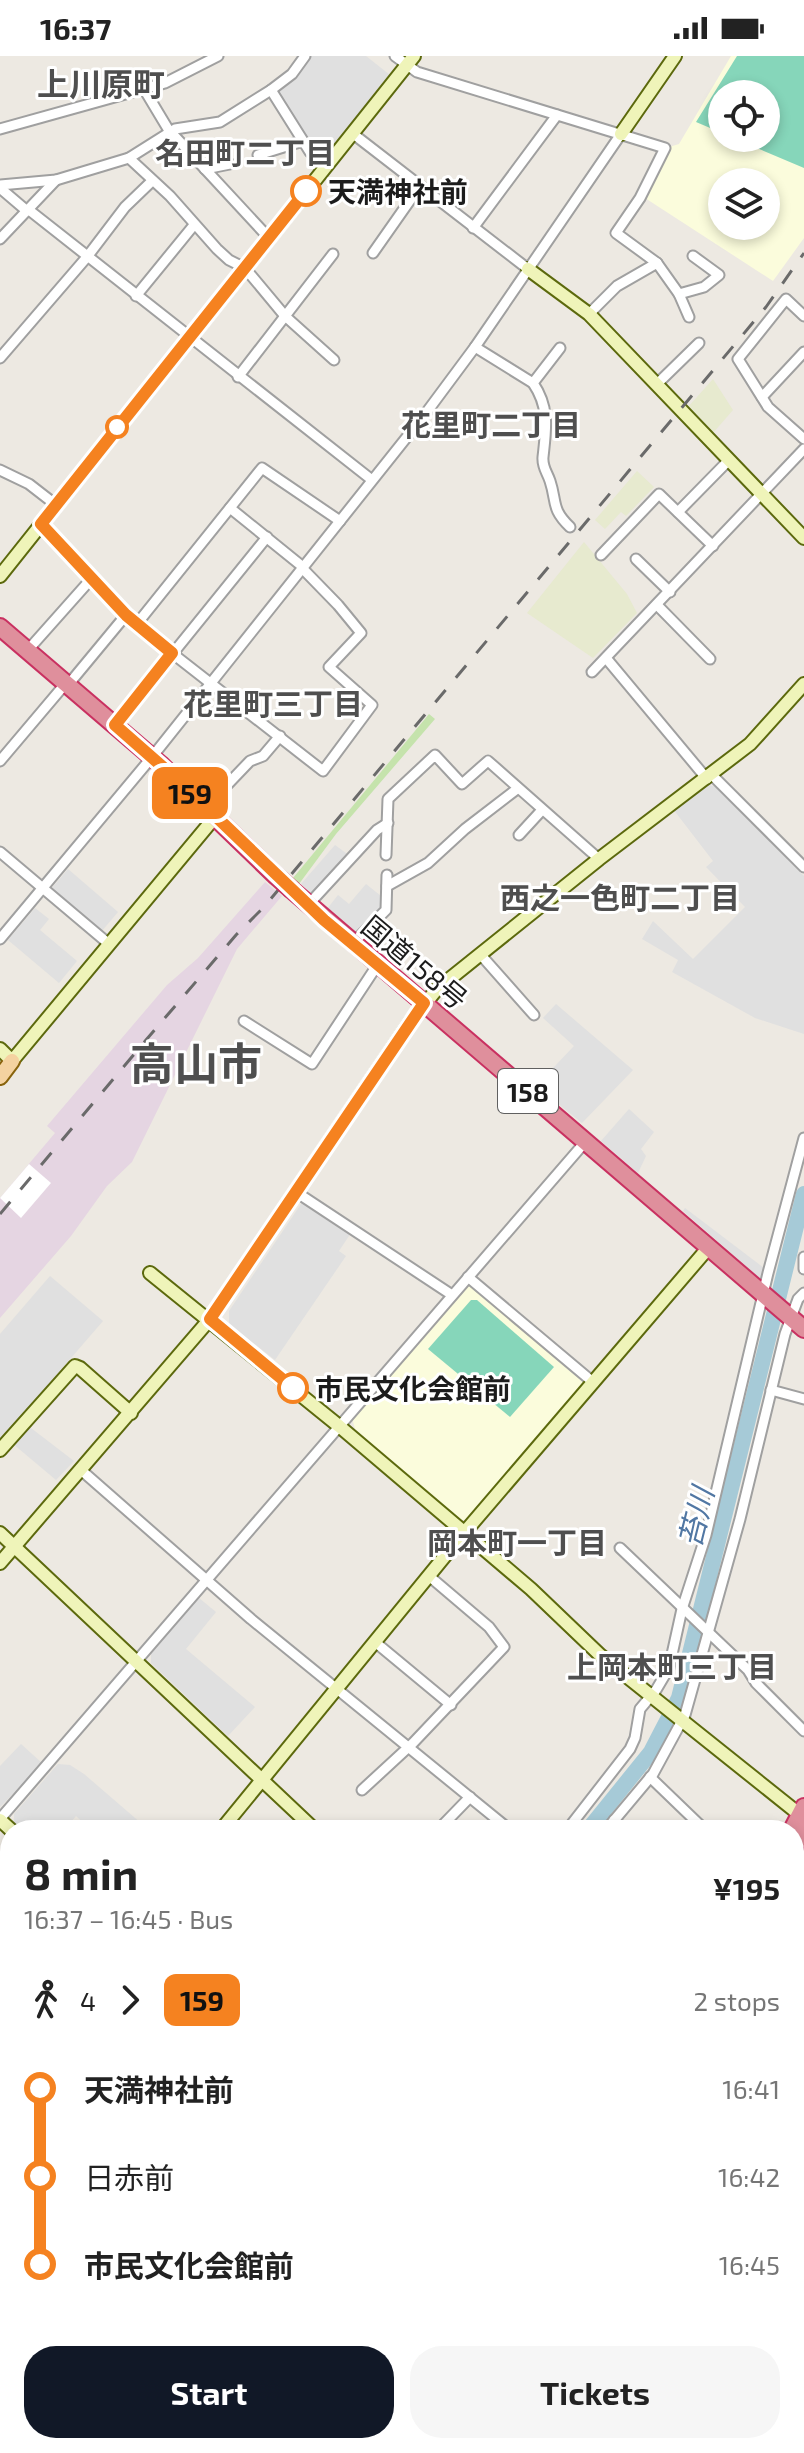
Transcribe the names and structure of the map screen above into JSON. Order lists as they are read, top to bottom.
{
  "streets": {
    "highway": ["国道158号", "158"]
  },
  "districts": [
    "上川原町",
    "名田町二丁目",
    "花里町二丁目",
    "花里町三丁目",
    "西之一色町二丁目",
    "高山市",
    "岡本町一丁目",
    "上岡本町三丁目"
  ],
  "water": ["苔川"],
  "places": ["天満神社前", "市民文化会館前"],
  "lines": ["bus line 159"],
  "page": {
    "status": "16:37",
    "on_map": "159",
    "heading": ["8 min", "16:37 – 16:45 · Bus", "¥195"],
    "legs": ["4", "159", "2 stops"],
    "list": [
      {
        "name": "天満神社前",
        "value": "16:41"
      },
      {
        "name": "日赤前",
        "value": "16:42"
      },
      {
        "name": "市民文化会館前",
        "value": "16:45"
      }
    ],
    "buttons": ["Start", "Tickets"]
  }
}
